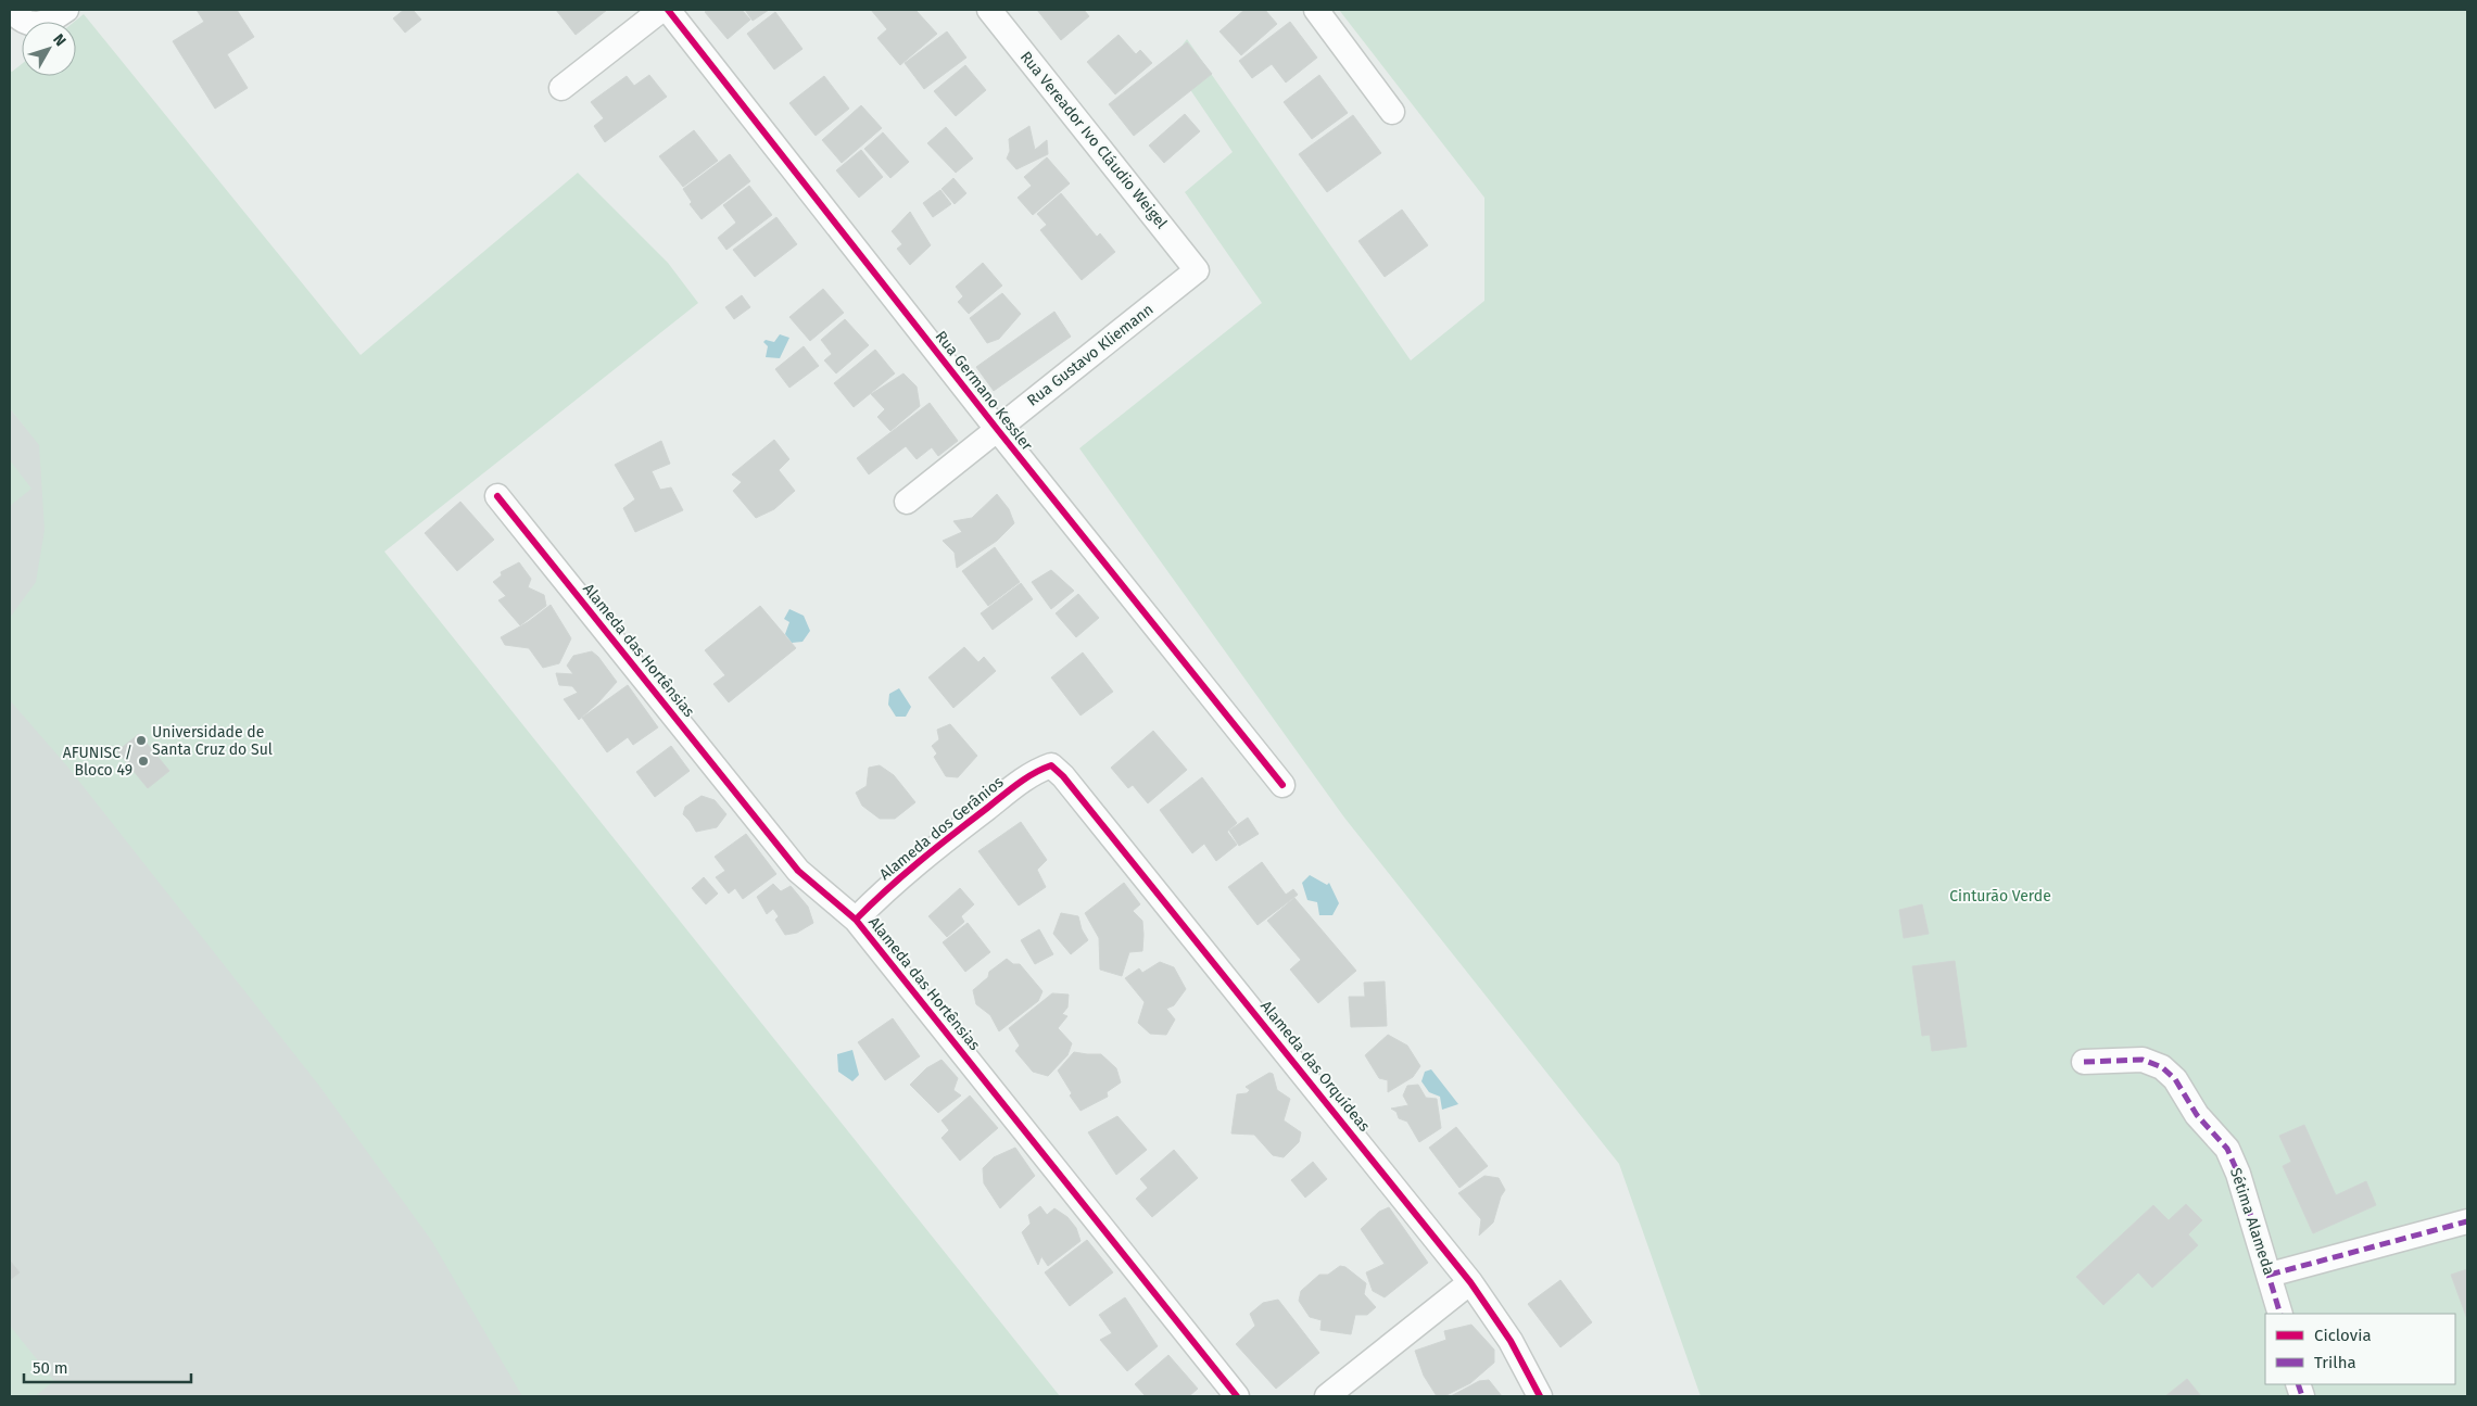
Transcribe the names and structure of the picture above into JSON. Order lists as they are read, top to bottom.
{
  "streets": {
    "street": [
      "Rua Vereador Ivo Cláudio Weigel",
      "Rua Gustavo Kliemann",
      "Rua Germano Kessler",
      "Alameda das Hortênsias",
      "Alameda dos Gerânios",
      "Alameda das Orquídeas",
      "Sétima Alameda"
    ]
  },
  "crossings": [
    ["Rua Vereador Ivo Cláudio Weigel", "Rua Gustavo Kliemann"],
    ["Rua Gustavo Kliemann", "Rua Germano Kessler"],
    ["Alameda das Hortênsias", "Alameda dos Gerânios"],
    ["Alameda dos Gerânios", "Alameda das Orquídeas"]
  ],
  "parks": ["Cinturão Verde"],
  "places": ["Universidade de Santa Cruz do Sul", "AFUNISC / Bloco 49"],
  "legend": ["Ciclovia", "Trilha"],
  "scale_bar": "50 m",
  "north": "top right"
}
